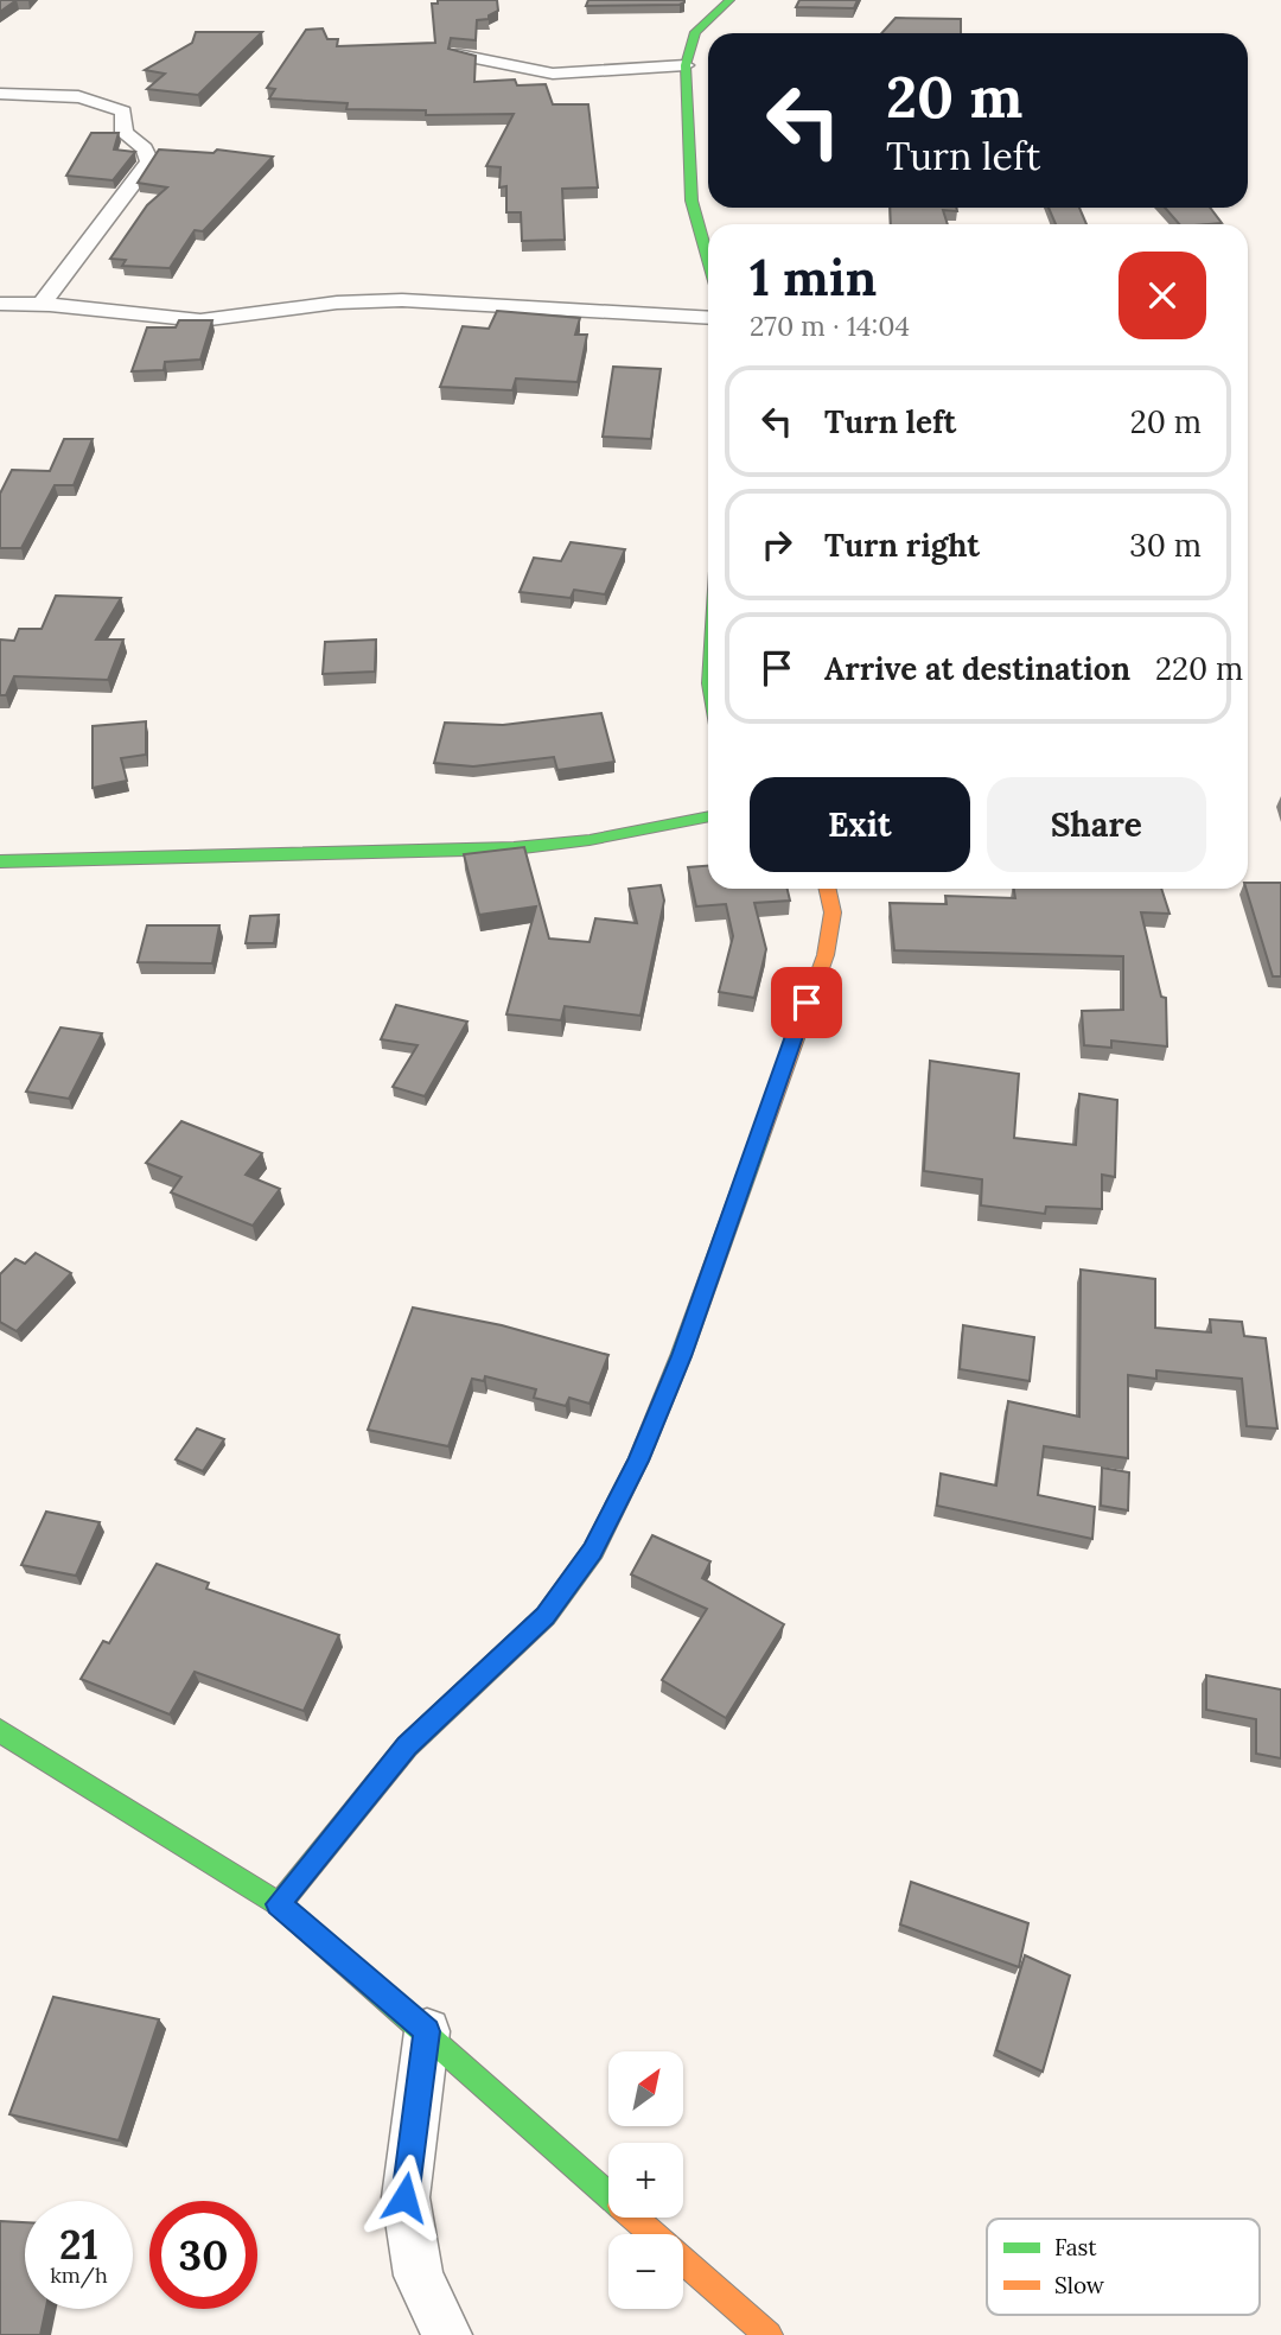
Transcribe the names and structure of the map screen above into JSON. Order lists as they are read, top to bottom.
{
  "legend": ["Fast", "Slow"],
  "north": "top right",
  "page": {
    "turn": ["20 m", "Turn left"],
    "heading": ["1 min", "270 m · 14:04"],
    "list": [
      {
        "name": "Turn left",
        "value": "20 m"
      },
      {
        "name": "Turn right",
        "value": "30 m"
      },
      {
        "name": "Arrive at destination",
        "value": "220 m"
      }
    ],
    "buttons": ["Exit", "Share"],
    "map_buttons": ["+", "−"],
    "speed": "21 km/h",
    "limit": "30"
  }
}
